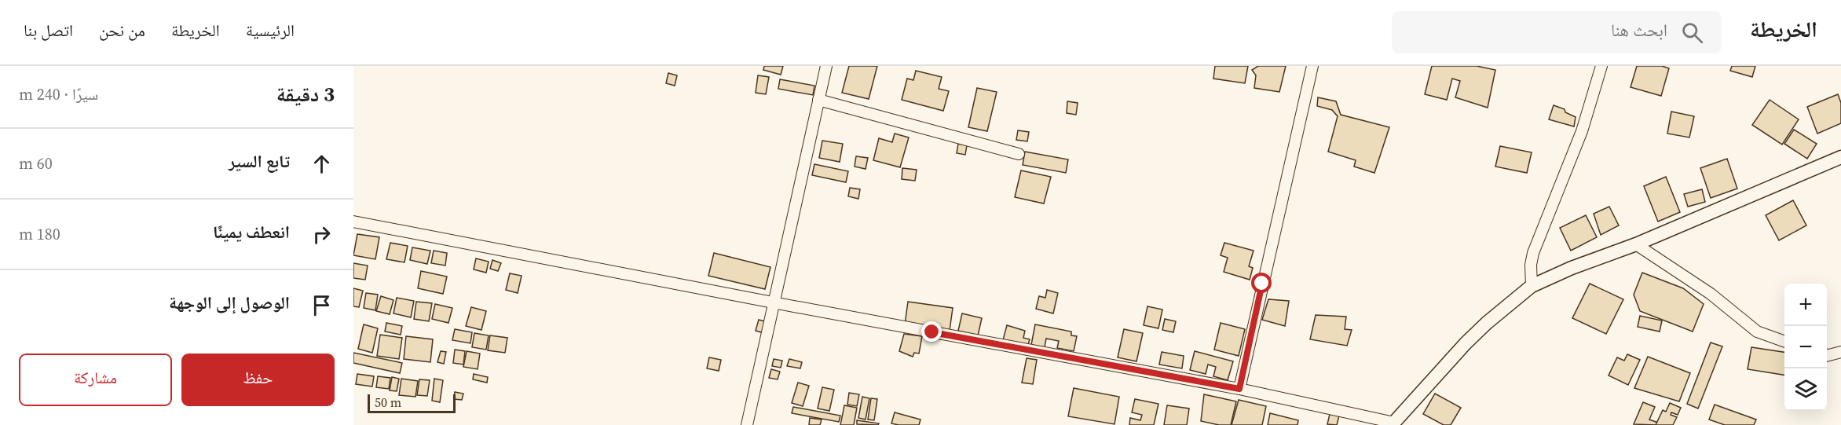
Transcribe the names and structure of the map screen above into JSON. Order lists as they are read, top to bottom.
{
  "scale_bar": "50 m",
  "page": {
    "header": "الخريطة",
    "search": "ابحث هنا",
    "nav": [
      "الرئيسية",
      "الخريطة",
      "من نحن",
      "اتصل بنا"
    ],
    "heading": ["3 دقيقة", "سيرًا · 240 m"],
    "list": [
      ["تابع السير", "60 m"],
      ["انعطف يمينًا", "180 m"],
      "الوصول إلى الوجهة"
    ],
    "map_buttons": ["+", "−"],
    "buttons": ["حفظ", "مشاركة"],
    "scale": "50 m"
  }
}
